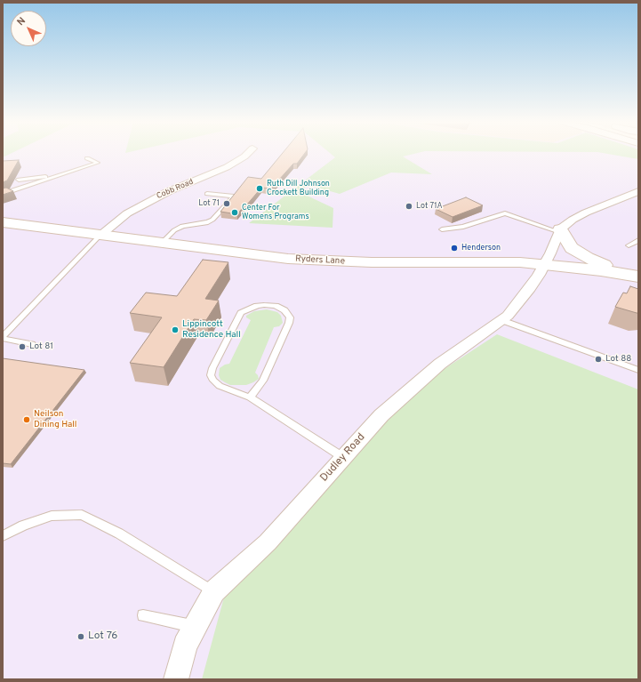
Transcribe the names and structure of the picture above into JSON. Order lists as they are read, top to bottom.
{
  "streets": {
    "main road": ["Ryders Lane"],
    "street": ["Cobb Road", "Dudley Road"]
  },
  "crossings": [
    ["Cobb Road", "Ryders Lane"],
    ["Ryders Lane", "Dudley Road"]
  ],
  "places": [
    "Ruth Dill Johnson Crockett Building",
    "Lot 71",
    "Lot 71A",
    "Center For Womens Programs",
    "Henderson",
    "Lippincott Residence Hall",
    "Lot 81",
    "Lot 88",
    "Neilson Dining Hall",
    "Lot 76"
  ],
  "north": "top left"
}
